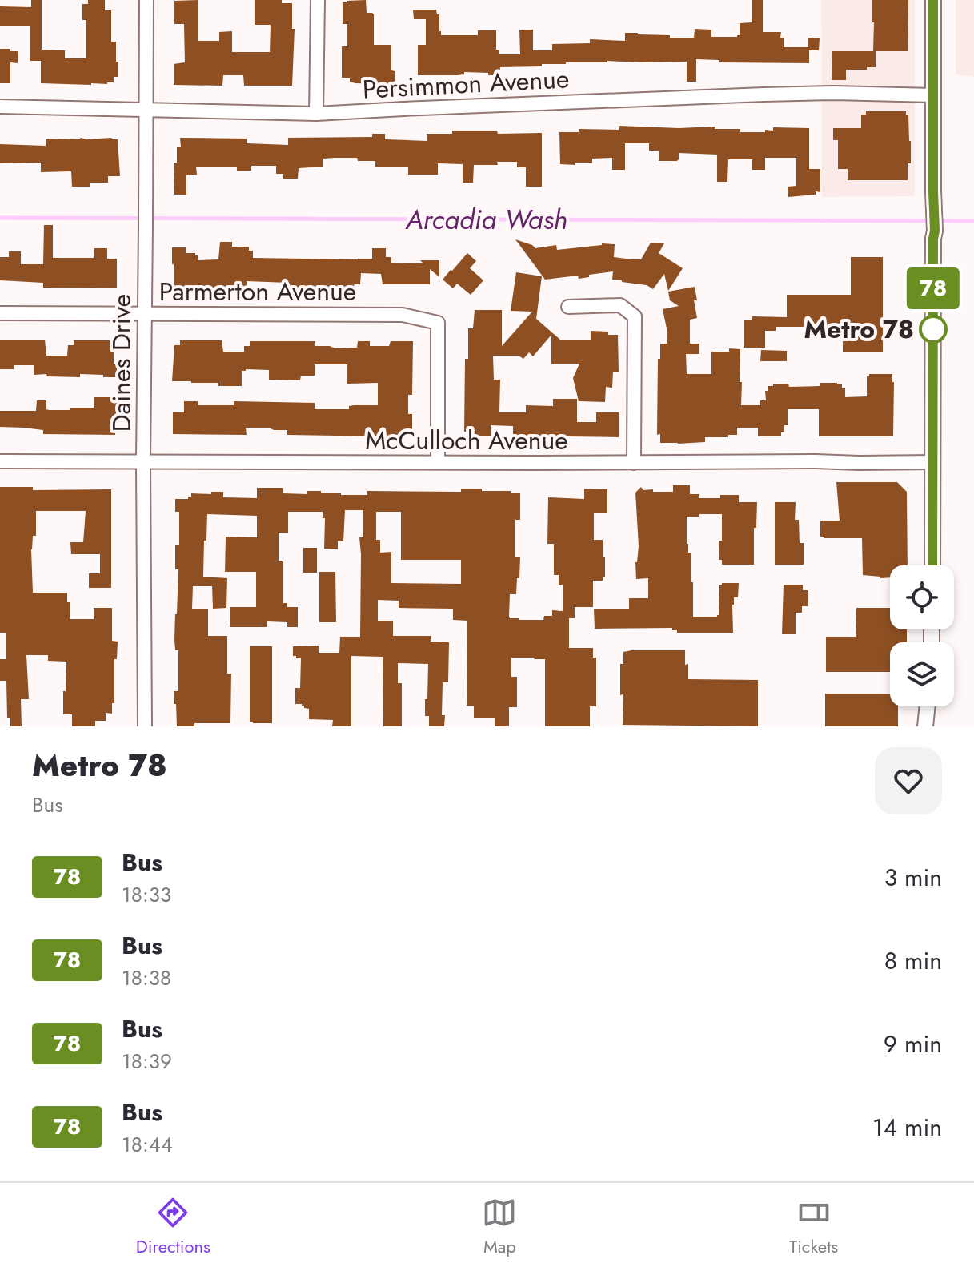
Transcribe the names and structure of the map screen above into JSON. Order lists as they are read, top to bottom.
{
  "streets": {
    "street": [
      "Persimmon Avenue",
      "Parmerton Avenue",
      "Daines Drive",
      "McCulloch Avenue"
    ]
  },
  "crossings": [
    ["Persimmon Avenue", "Daines Drive"],
    ["Parmerton Avenue", "Daines Drive"],
    ["Parmerton Avenue", "McCulloch Avenue"],
    ["Daines Drive", "McCulloch Avenue"]
  ],
  "water": ["Arcadia Wash"],
  "places": ["Metro 78"],
  "lines": ["bus line 78"],
  "page": {
    "on_map": "78",
    "heading": ["Metro 78", "Bus"],
    "list": [
      {
        "mark": "78",
        "name": "Bus",
        "note": "18:33",
        "value": "3 min"
      },
      {
        "mark": "78",
        "name": "Bus",
        "note": "18:38",
        "value": "8 min"
      },
      {
        "mark": "78",
        "name": "Bus",
        "note": "18:39",
        "value": "9 min"
      },
      {
        "mark": "78",
        "name": "Bus",
        "note": "18:44",
        "value": "14 min"
      }
    ],
    "tabs": ["Directions", "Map", "Tickets"]
  }
}
